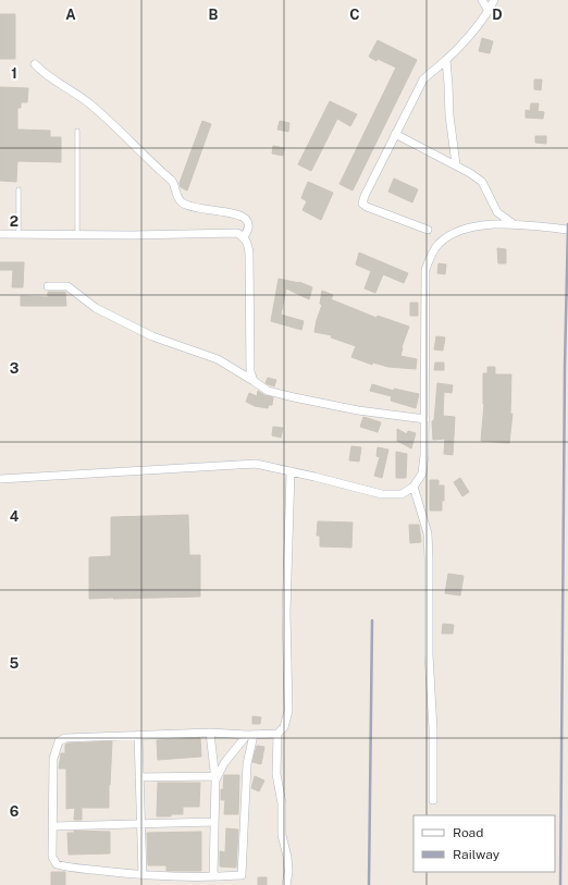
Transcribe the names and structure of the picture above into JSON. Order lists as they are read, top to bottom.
{
  "legend": ["Road", "Railway"],
  "grid": {
    "columns": [
      "A",
      "B",
      "C",
      "D"
    ],
    "rows": [
      "1",
      "2",
      "3",
      "4",
      "5",
      "6"
    ]
  }
}
